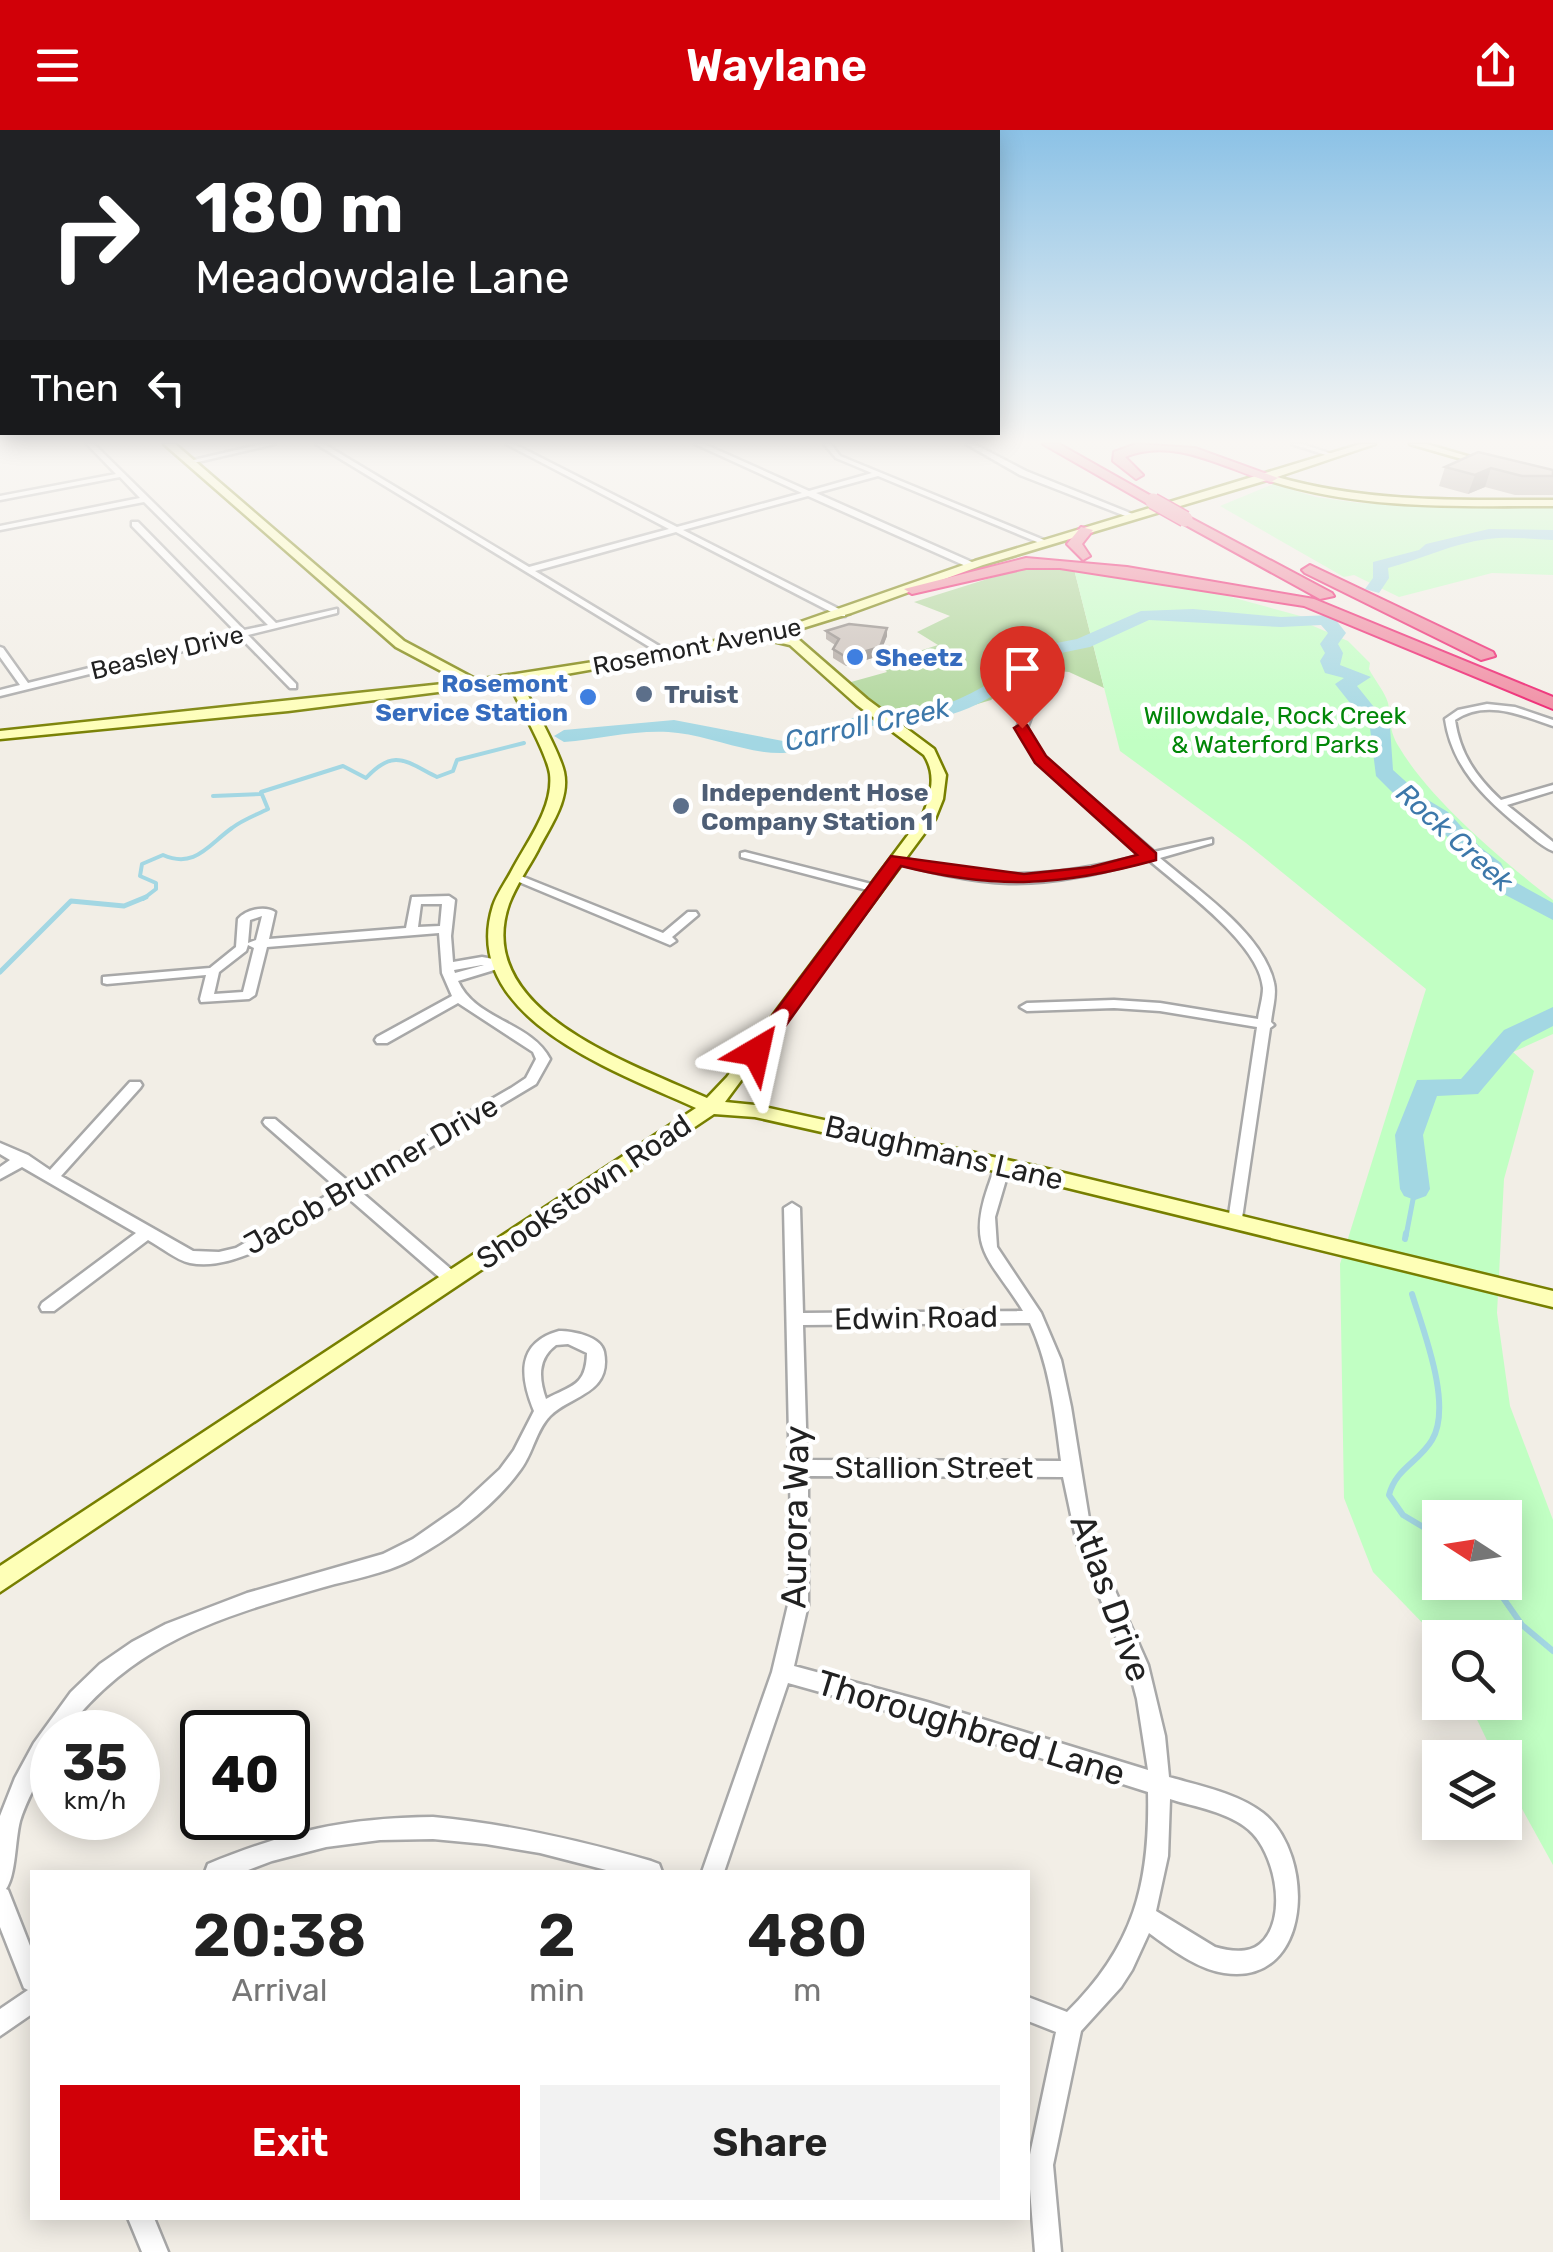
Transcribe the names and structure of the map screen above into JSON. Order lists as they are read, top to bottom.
{
  "streets": {
    "main road": ["Rosemont Avenue", "Baughmans Lane", "Shookstown Road"],
    "street": [
      "Beasley Drive",
      "Jacob Brunner Drive",
      "Edwin Road",
      "Stallion Street",
      "Aurora Way",
      "Atlas Drive",
      "Thoroughbred Lane"
    ]
  },
  "crossings": [
    ["Rosemont Avenue", "Shookstown Road"],
    ["Baughmans Lane", "Shookstown Road"],
    ["Baughmans Lane", "Atlas Drive"],
    ["Edwin Road", "Aurora Way"],
    ["Edwin Road", "Atlas Drive"],
    ["Stallion Street", "Aurora Way"],
    ["Stallion Street", "Atlas Drive"],
    ["Aurora Way", "Thoroughbred Lane"],
    ["Atlas Drive", "Thoroughbred Lane"]
  ],
  "water": ["Carroll Creek", "Rock Creek"],
  "parks": ["Willowdale, Rock Creek & Waterford Parks"],
  "places": [
    "Sheetz",
    "Truist",
    "Rosemont Service Station",
    "Independent Hose Company Station 1"
  ],
  "north": "left",
  "page": {
    "header": "Waylane",
    "turn": ["180 m", "Meadowdale Lane"],
    "then": "Then",
    "speed": "35 km/h",
    "limit": "40",
    "eta": [
      "20:38",
      "Arrival",
      "2",
      "min",
      "480",
      "m"
    ],
    "buttons": ["Exit", "Share"]
  }
}
